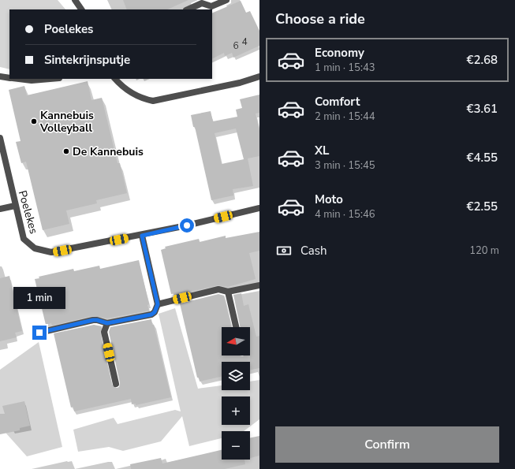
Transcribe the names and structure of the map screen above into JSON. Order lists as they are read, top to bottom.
{
  "streets": {
    "street": ["Poelekes"]
  },
  "places": ["Kannebuis Volleyball", "De Kannebuis"],
  "house_numbers": ["4", "6"],
  "north": "left",
  "page": {
    "heading": "Choose a ride",
    "banner": ["Poelekes", "Sintekrijnsputje"],
    "list": [
      {
        "name": "Economy",
        "note": "1 min · 15:43",
        "value": "€2.68"
      },
      {
        "name": "Comfort",
        "note": "2 min · 15:44",
        "value": "€3.61"
      },
      {
        "name": "XL",
        "note": "3 min · 15:45",
        "value": "€4.55"
      },
      {
        "name": "Moto",
        "note": "4 min · 15:46",
        "value": "€2.55"
      }
    ],
    "pay": ["Cash", "120 m"],
    "bubble": "1 min",
    "map_buttons": ["+", "−"],
    "buttons": "Confirm"
  }
}
